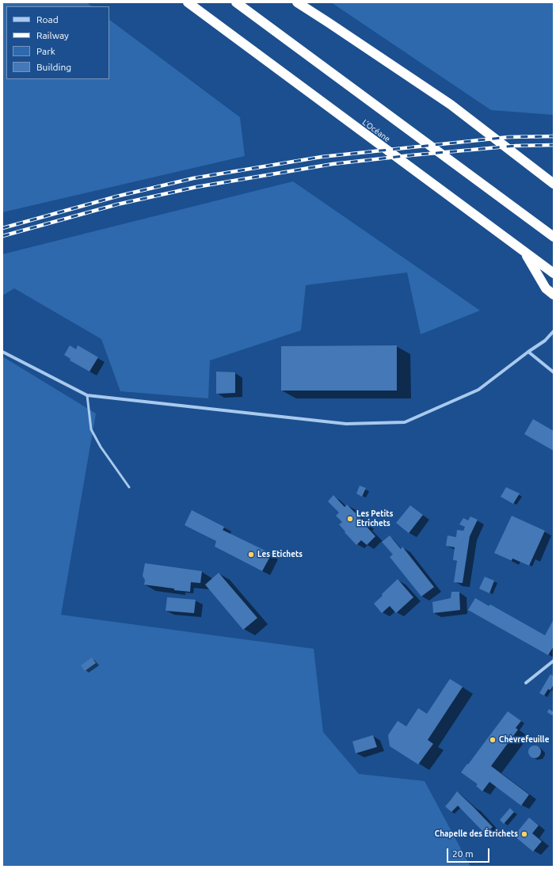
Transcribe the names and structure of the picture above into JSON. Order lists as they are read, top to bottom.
{
  "streets": {
    "highway": ["L’Océane"]
  },
  "places": [
    "Les Petits Etrichets",
    "Les Etichets",
    "Chèvrefeuille",
    "Chapelle des Étrichets"
  ],
  "legend": [
    "Road",
    "Railway",
    "Park",
    "Building"
  ],
  "scale_bar": "20 m"
}
